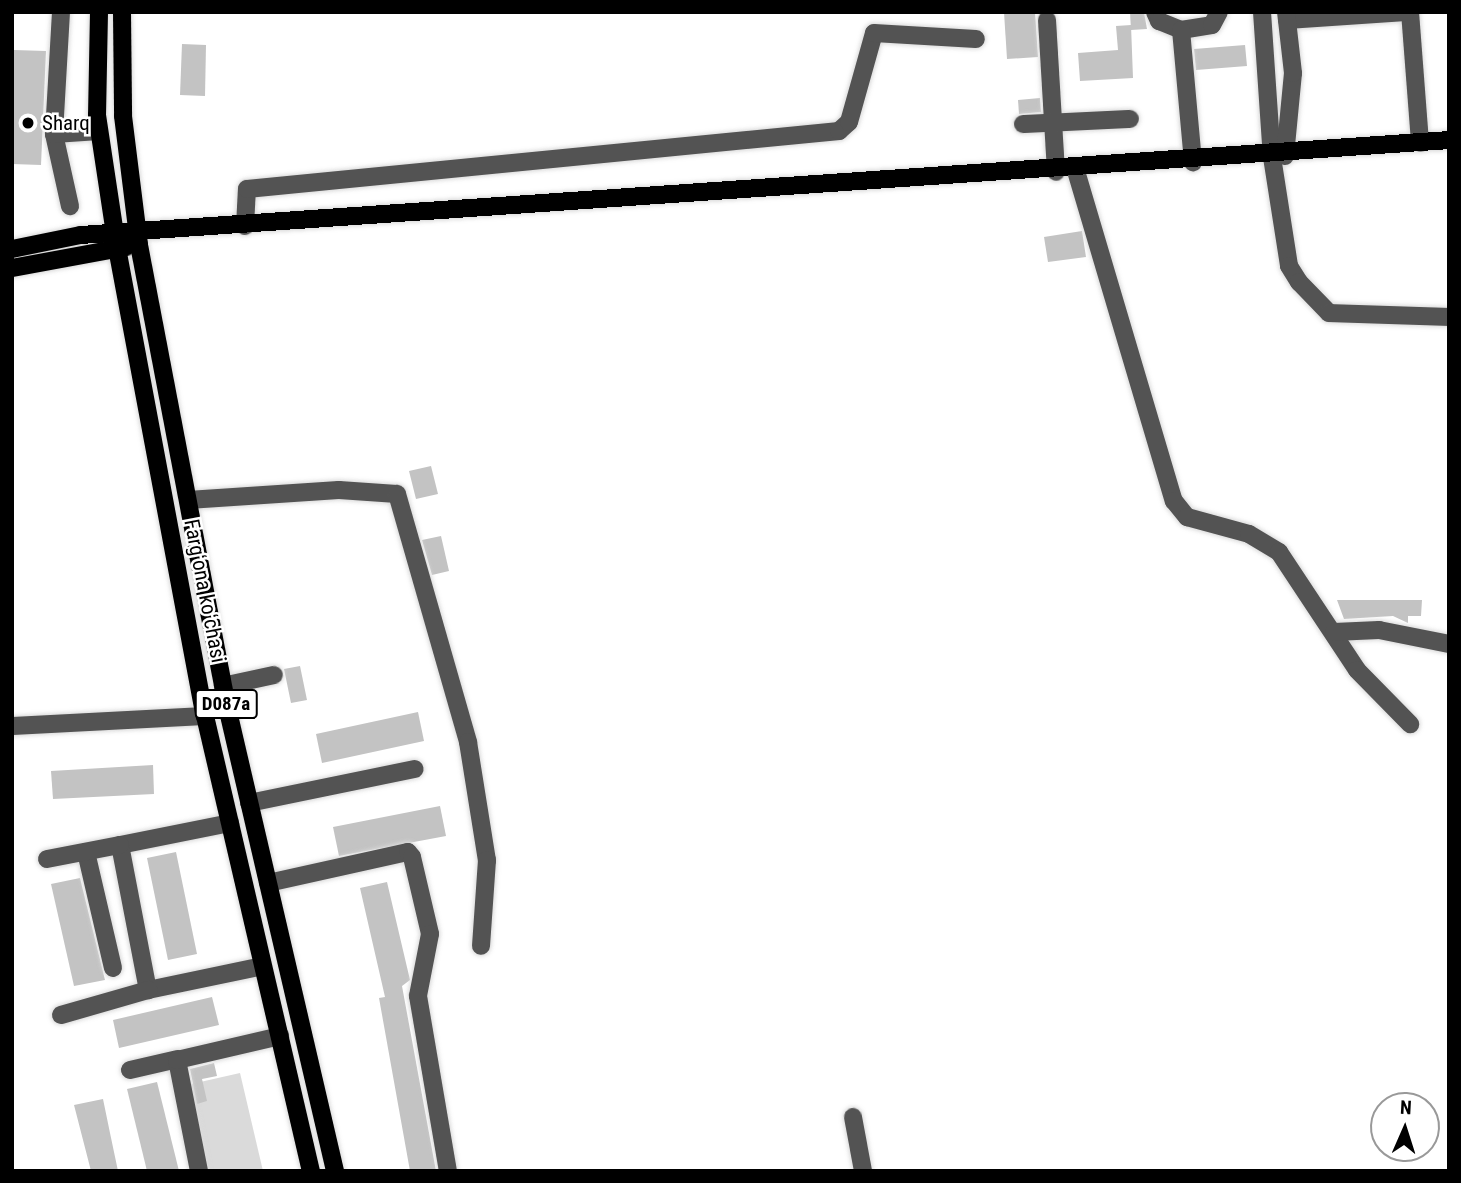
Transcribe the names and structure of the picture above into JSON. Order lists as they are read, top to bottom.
{
  "streets": {
    "main road": ["Fargʻona koʻchasi", "D087a"]
  },
  "places": ["Sharq"],
  "north": "top"
}
